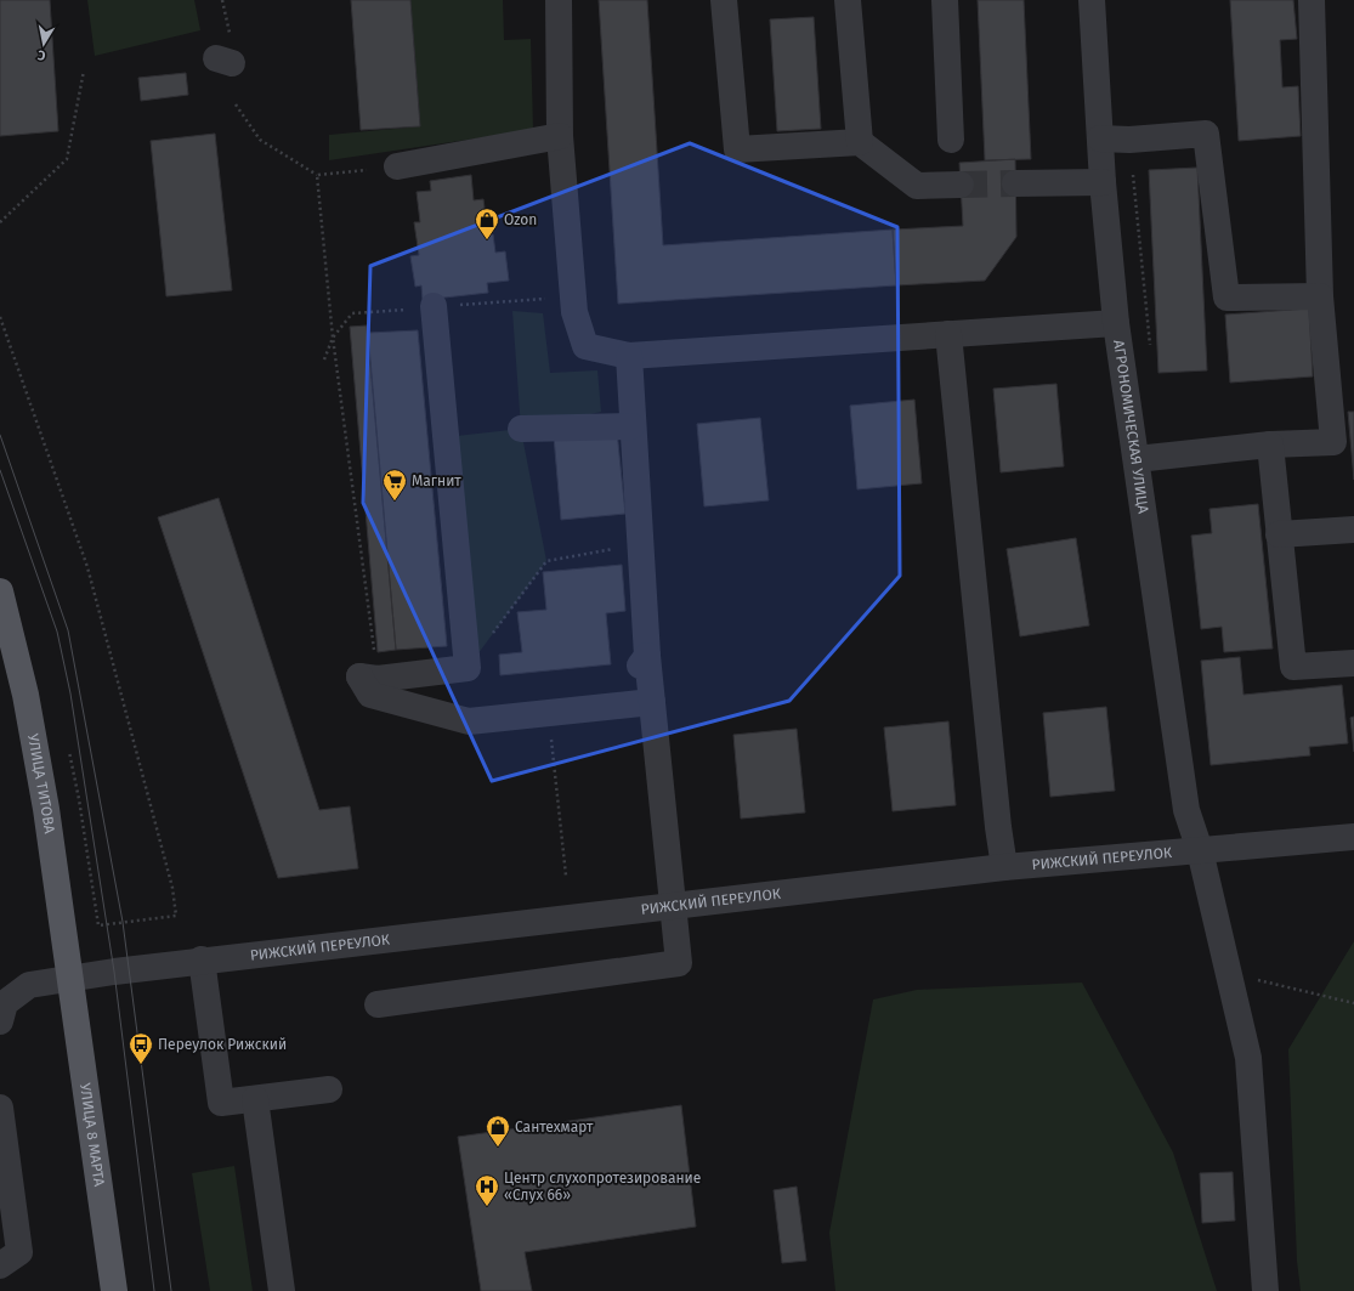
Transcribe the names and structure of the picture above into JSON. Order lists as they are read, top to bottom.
{
  "streets": {
    "main road": ["УЛИЦА ТИТОВА", "УЛИЦА 8 МАРТА"],
    "street": ["АГРОНОМИЧЕСКАЯ УЛИЦА", "РИЖСКИЙ ПЕРЕУЛОК"]
  },
  "crossings": [
    ["АГРОНОМИЧЕСКАЯ УЛИЦА", "РИЖСКИЙ ПЕРЕУЛОК"],
    ["УЛИЦА ТИТОВА", "РИЖСКИЙ ПЕРЕУЛОК"],
    ["УЛИЦА ТИТОВА", "УЛИЦА 8 МАРТА"],
    ["РИЖСКИЙ ПЕРЕУЛОК", "УЛИЦА 8 МАРТА"]
  ],
  "places": {
    "shop": ["Ozon", "Сантехмарт"],
    "supermarket": ["Магнит"],
    "bus stop": ["Переулок Рижский"],
    "hospital": ["Центр слухопротезирование «Слух 66»"]
  },
  "north": "bottom"
}
